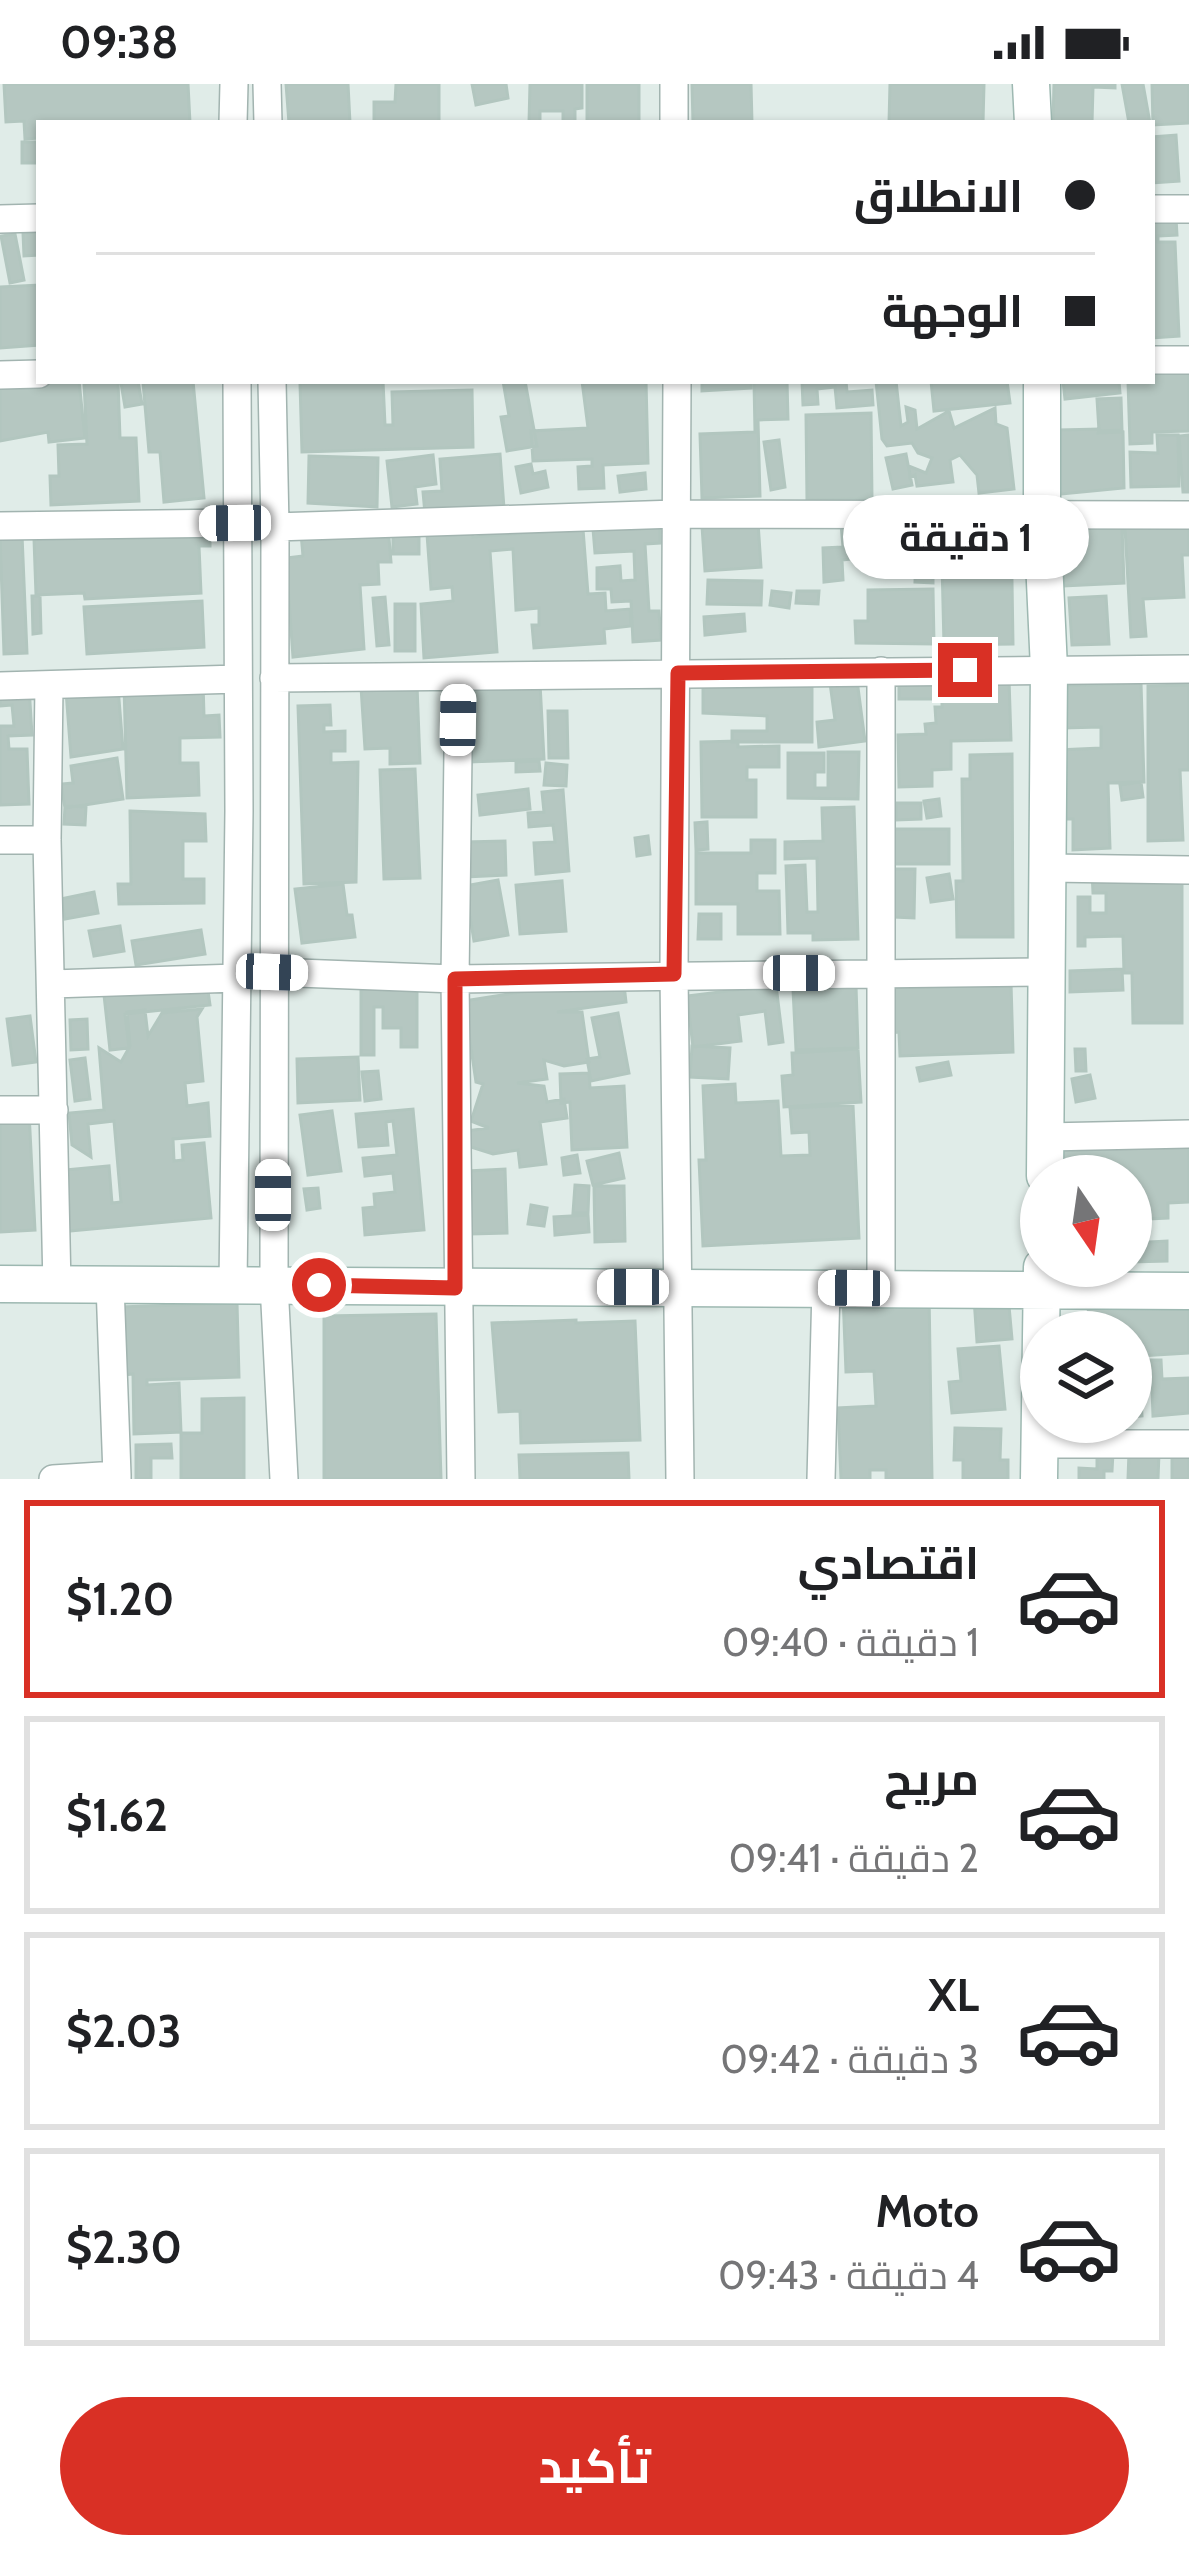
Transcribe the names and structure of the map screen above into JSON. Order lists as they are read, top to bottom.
{
  "north": "bottom",
  "page": {
    "status": "09:38",
    "banner": ["الانطلاق", "الوجهة"],
    "bubble": "1 دقيقة",
    "list": [
      {
        "name": "اقتصادي",
        "note": "1 دقيقة · 09:40",
        "value": "$1.20"
      },
      {
        "name": "مريح",
        "note": "2 دقيقة · 09:41",
        "value": "$1.62"
      },
      {
        "name": "XL",
        "note": "3 دقيقة · 09:42",
        "value": "$2.03"
      },
      {
        "name": "Moto",
        "note": "4 دقيقة · 09:43",
        "value": "$2.30"
      }
    ],
    "buttons": "تأكيد"
  }
}
